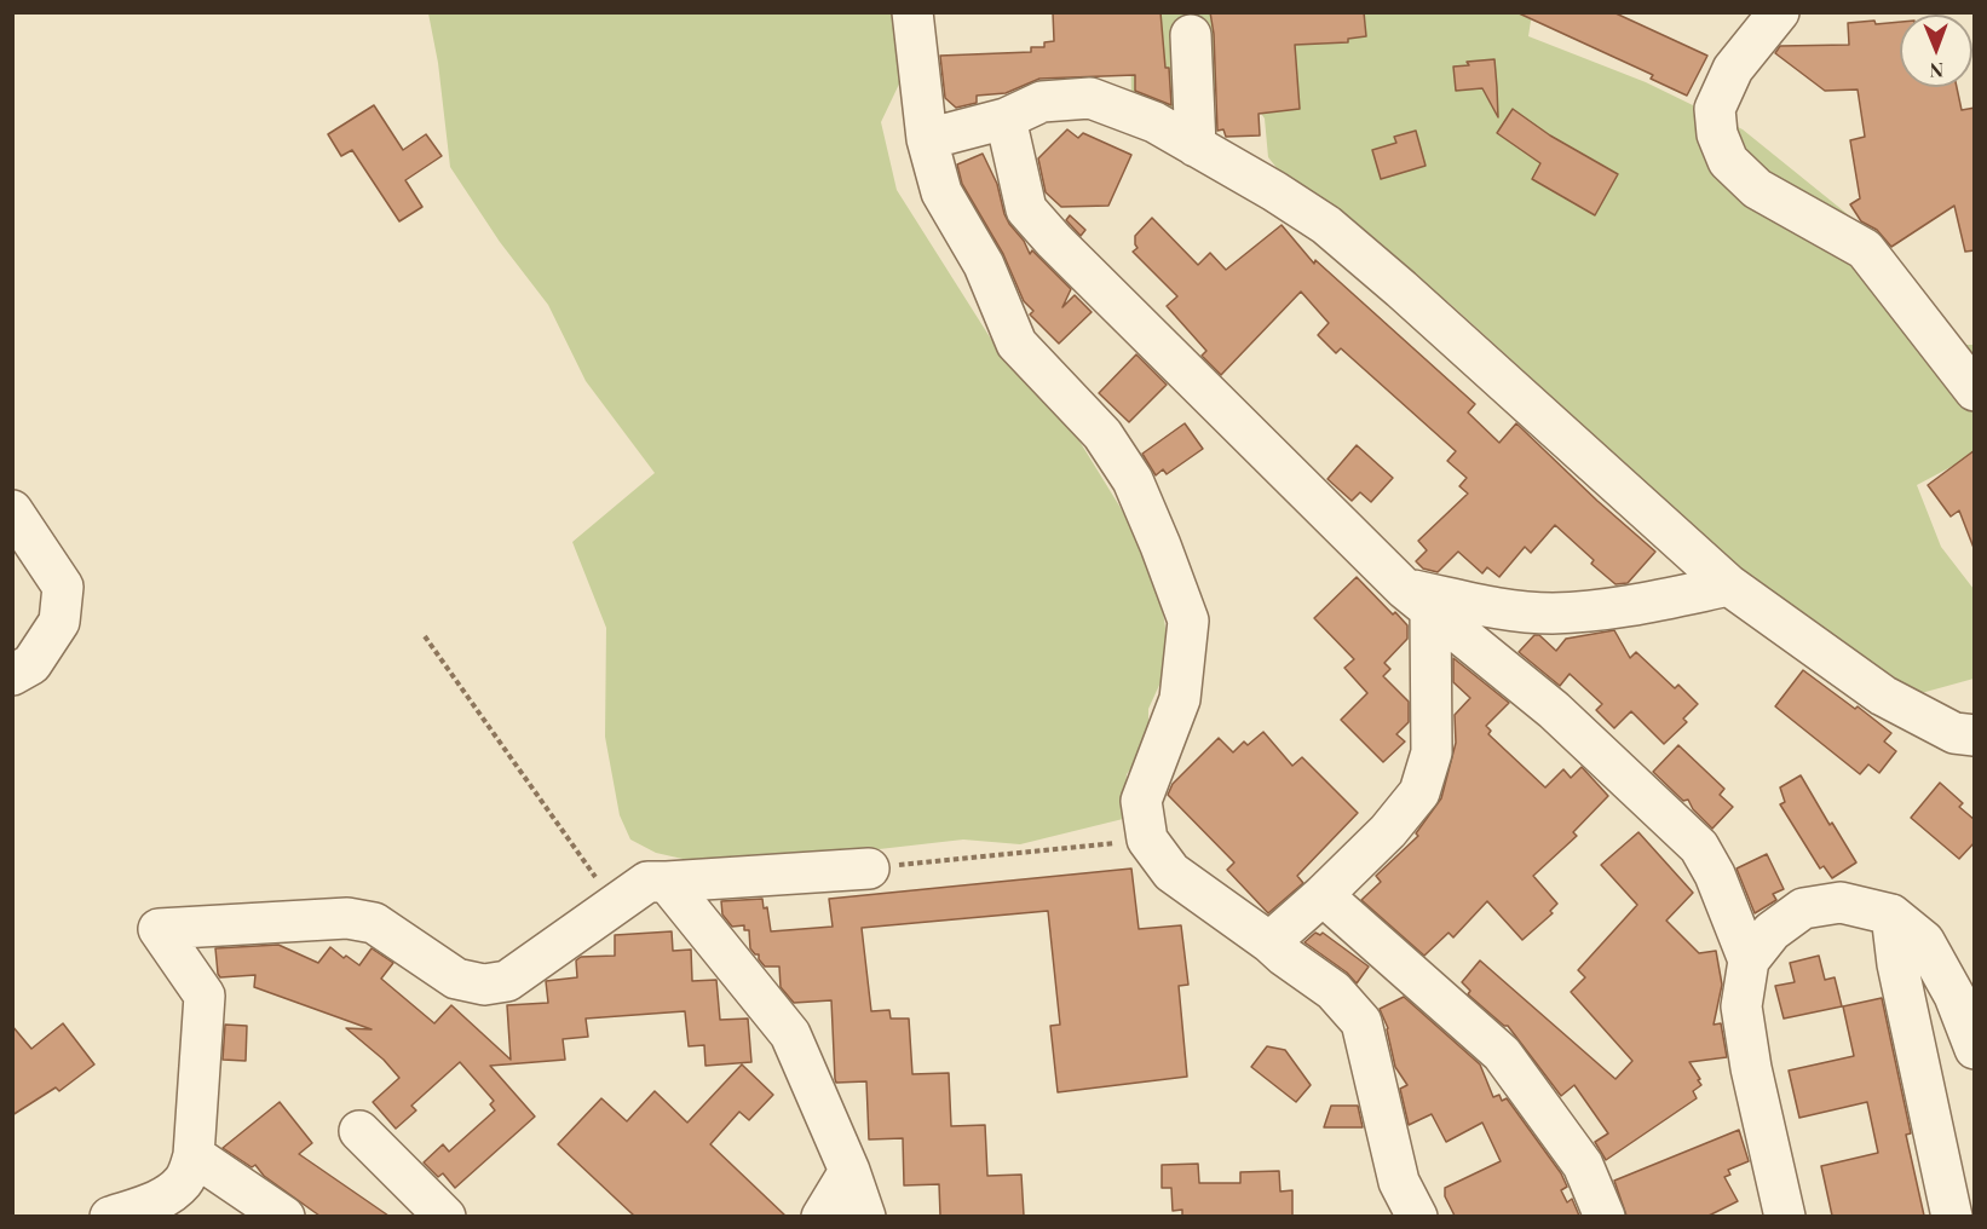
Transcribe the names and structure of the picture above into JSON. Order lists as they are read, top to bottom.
{
  "north": "bottom"
}
